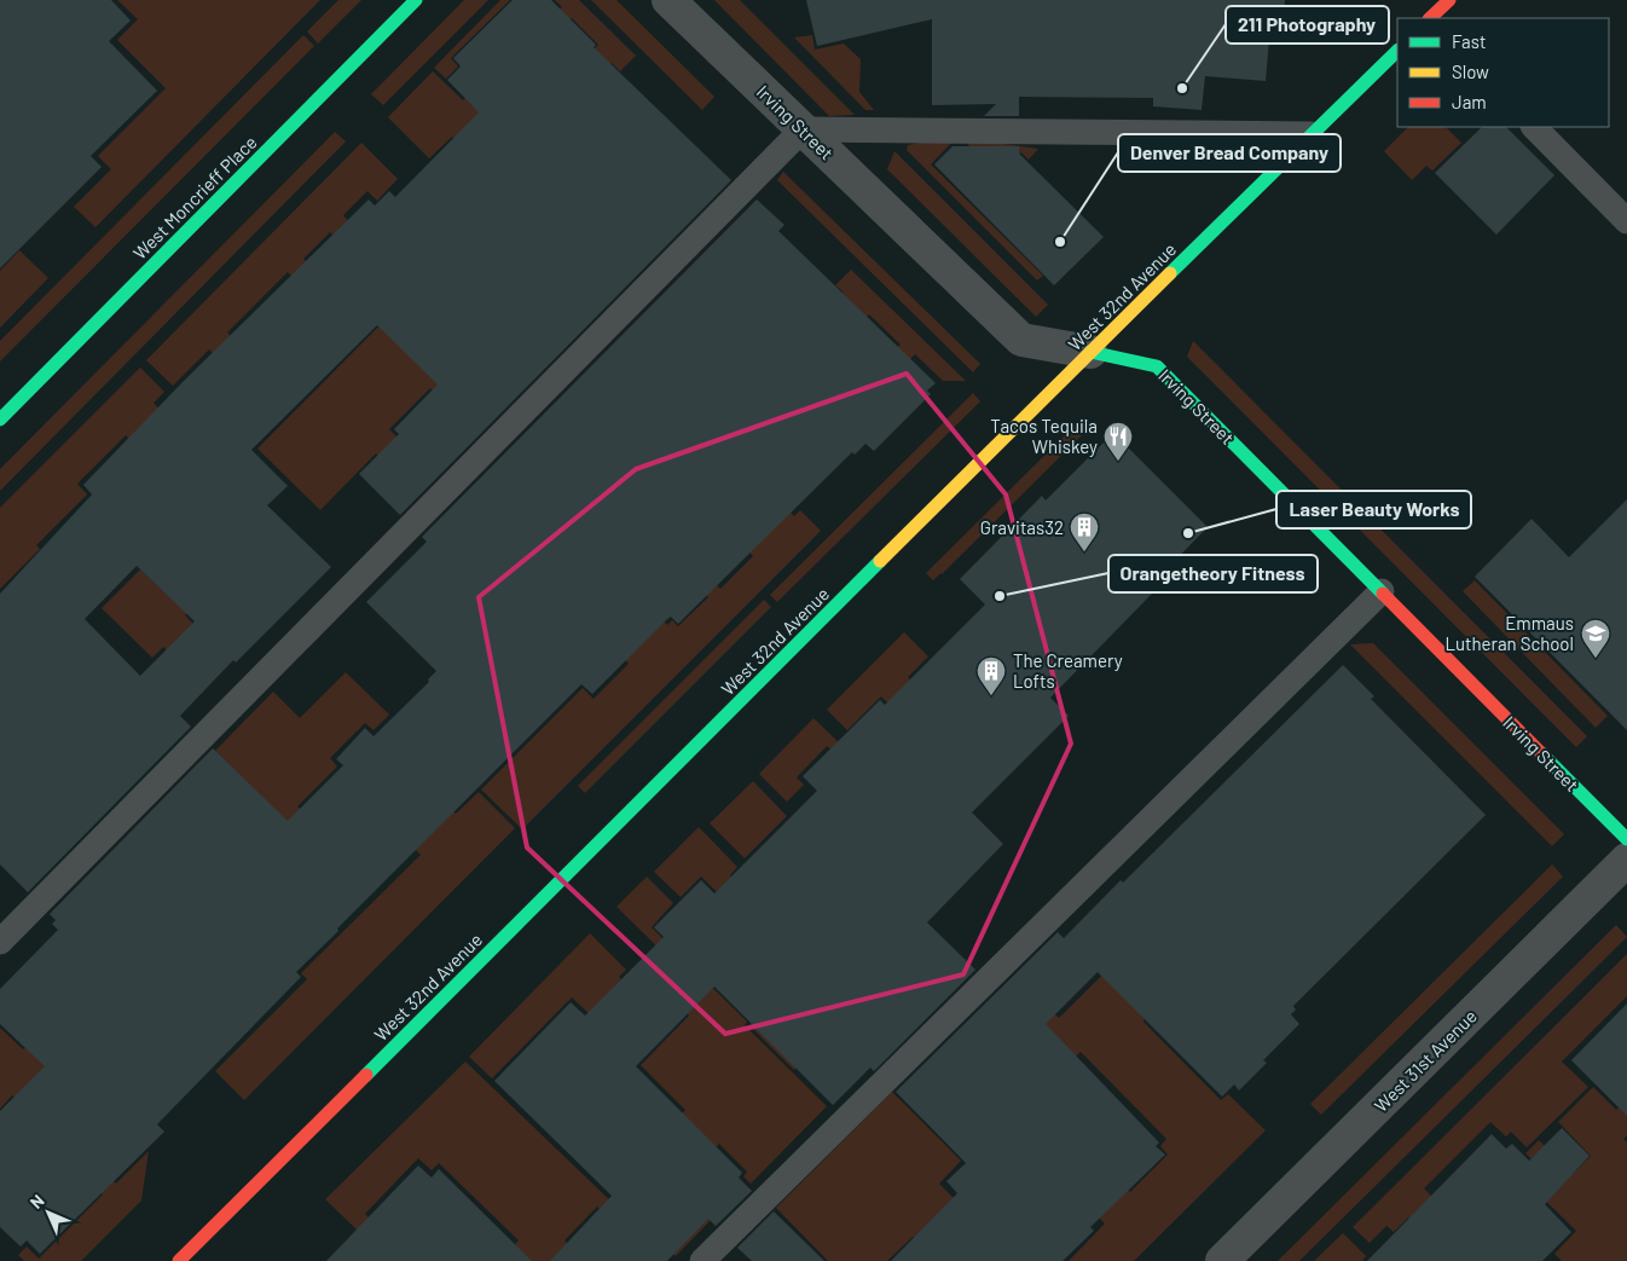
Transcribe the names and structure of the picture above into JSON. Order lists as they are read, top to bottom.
{
  "streets": {
    "street": [
      "Irving Street",
      "West Moncrieff Place",
      "West 32nd Avenue",
      "West 31st Avenue"
    ]
  },
  "crossings": [
    ["Irving Street", "West 32nd Avenue"]
  ],
  "places": {
    "other": [
      "211 Photography",
      "Denver Bread Company",
      "Laser Beauty Works",
      "Orangetheory Fitness"
    ],
    "restaurant": ["Tacos Tequila Whiskey"],
    "building": ["Gravitas32", "The Creamery Lofts"],
    "school or university": ["Emmaus Lutheran School"]
  },
  "legend": ["Fast", "Slow", "Jam"],
  "north": "top left"
}
